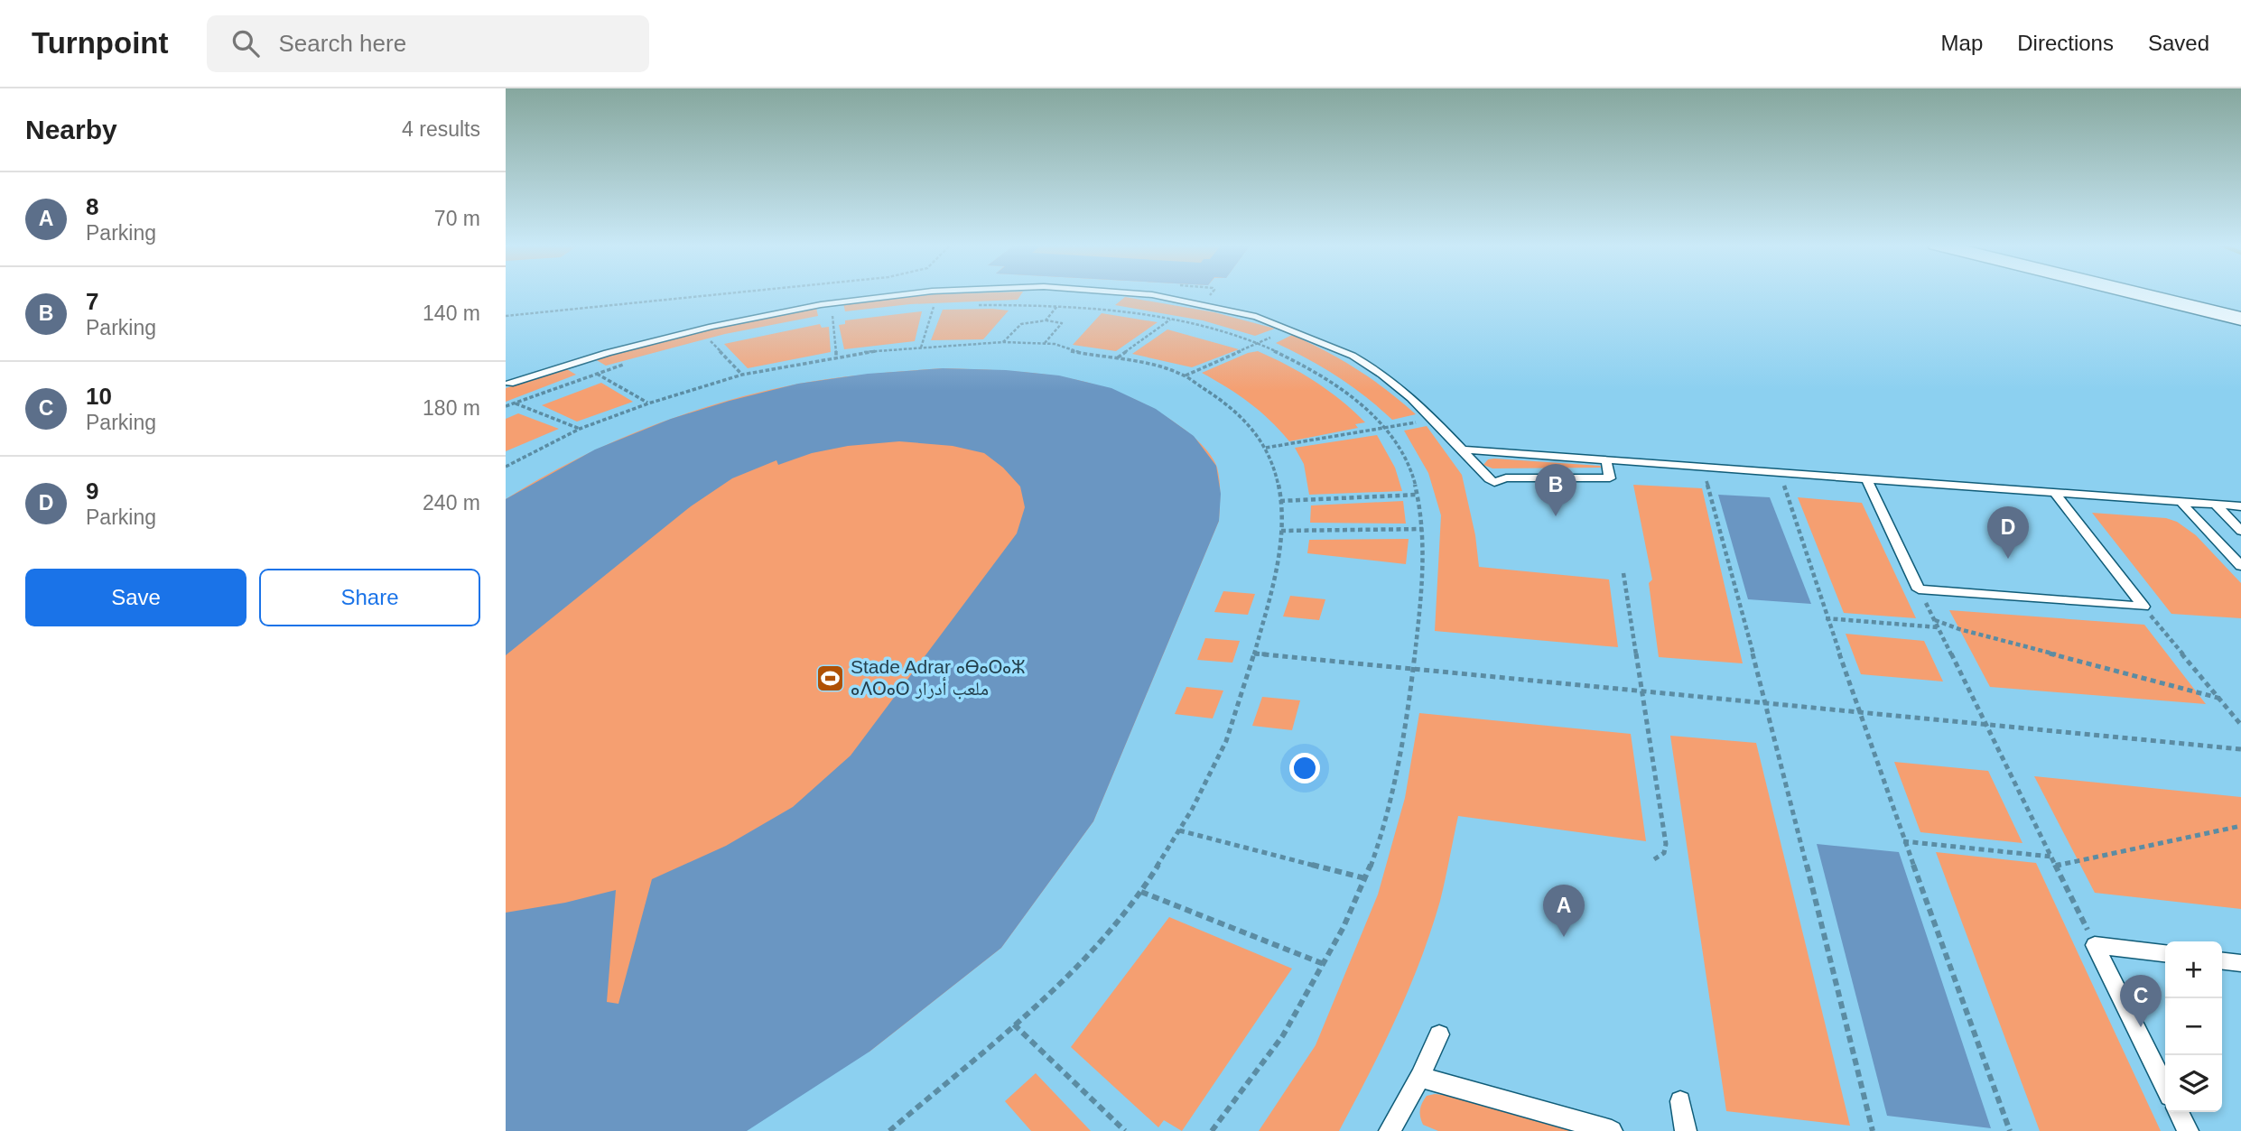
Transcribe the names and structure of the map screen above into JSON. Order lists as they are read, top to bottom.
{
  "places": {
    "sports": ["Stade Adrar ⴰⴱⴰⵔⴰⵣ ⴰⴷⵔⴰⵔ ملعب أدرار"]
  },
  "page": {
    "header": "Turnpoint",
    "search": "Search here",
    "nav": ["Map", "Directions", "Saved"],
    "heading": ["Nearby", "4 results"],
    "list": [
      {
        "mark": "A",
        "name": "8",
        "note": "Parking",
        "value": "70 m"
      },
      {
        "mark": "B",
        "name": "7",
        "note": "Parking",
        "value": "140 m"
      },
      {
        "mark": "C",
        "name": "10",
        "note": "Parking",
        "value": "180 m"
      },
      {
        "mark": "D",
        "name": "9",
        "note": "Parking",
        "value": "240 m"
      }
    ],
    "pins": [
      "B",
      "D",
      "A",
      "C"
    ],
    "buttons": ["Save", "Share"],
    "map_buttons": ["+", "−"]
  }
}
